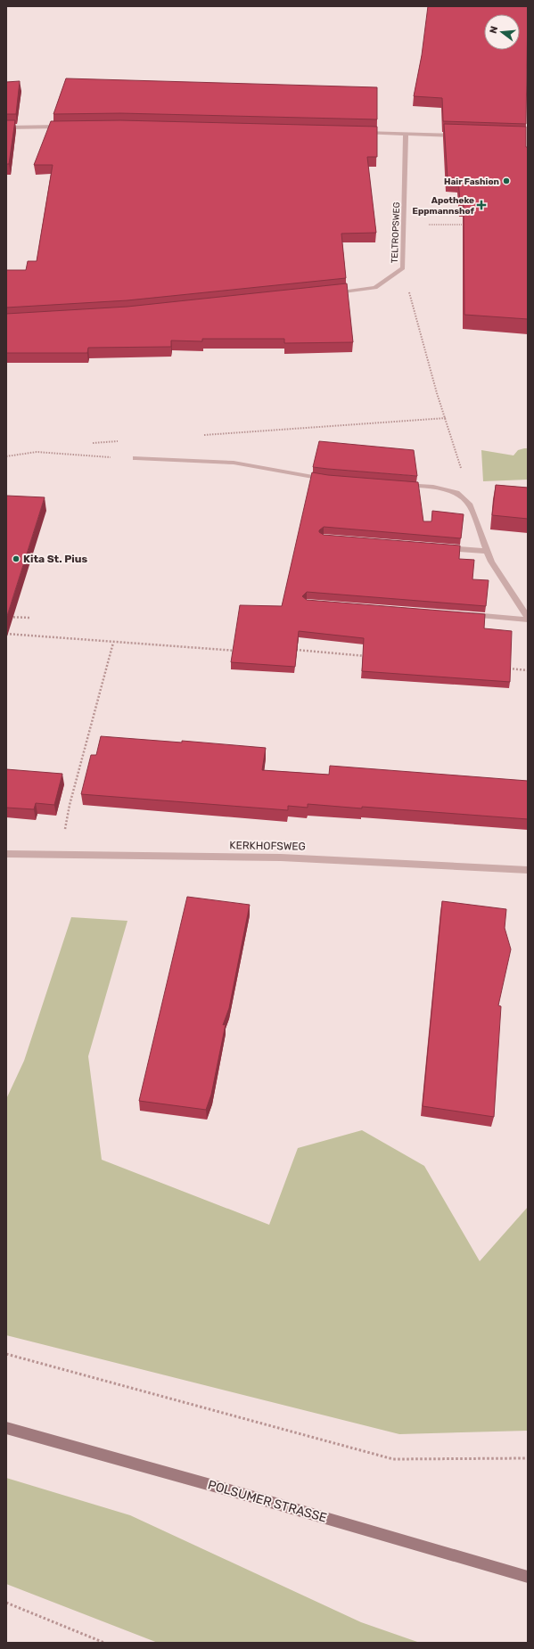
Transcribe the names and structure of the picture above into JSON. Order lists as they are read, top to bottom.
{
  "streets": {
    "main road": ["POLSUMER STRASSE"],
    "street": ["TELTROPSWEG", "KERKHOFSWEG"]
  },
  "places": {
    "other": ["Hair Fashion", "Kita St. Pius"],
    "health": ["Apotheke Eppmannshof"]
  },
  "north": "left"
}
